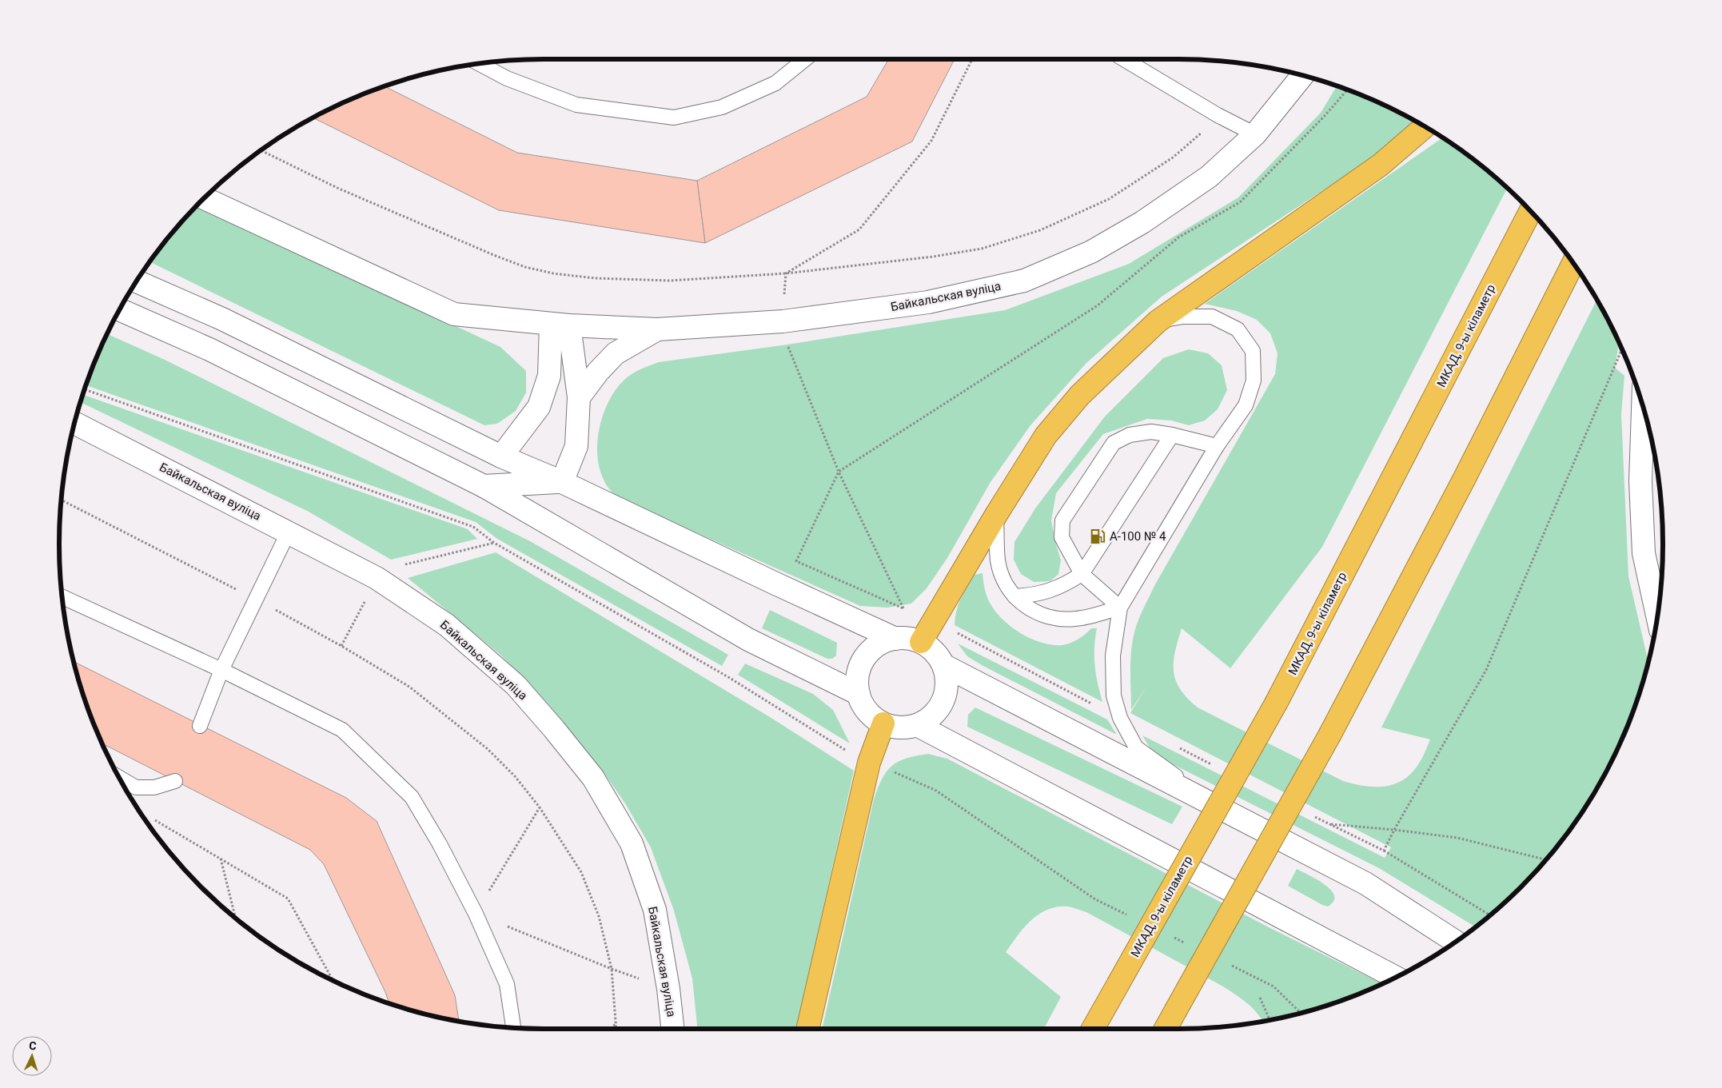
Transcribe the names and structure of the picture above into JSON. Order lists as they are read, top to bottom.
{
  "streets": {
    "highway": ["МКАД, 9-ы кіламетр"],
    "main road": ["Байкальская вуліца"]
  },
  "places": {
    "fuel station": ["А-100 № 4"]
  },
  "north": "top"
}
